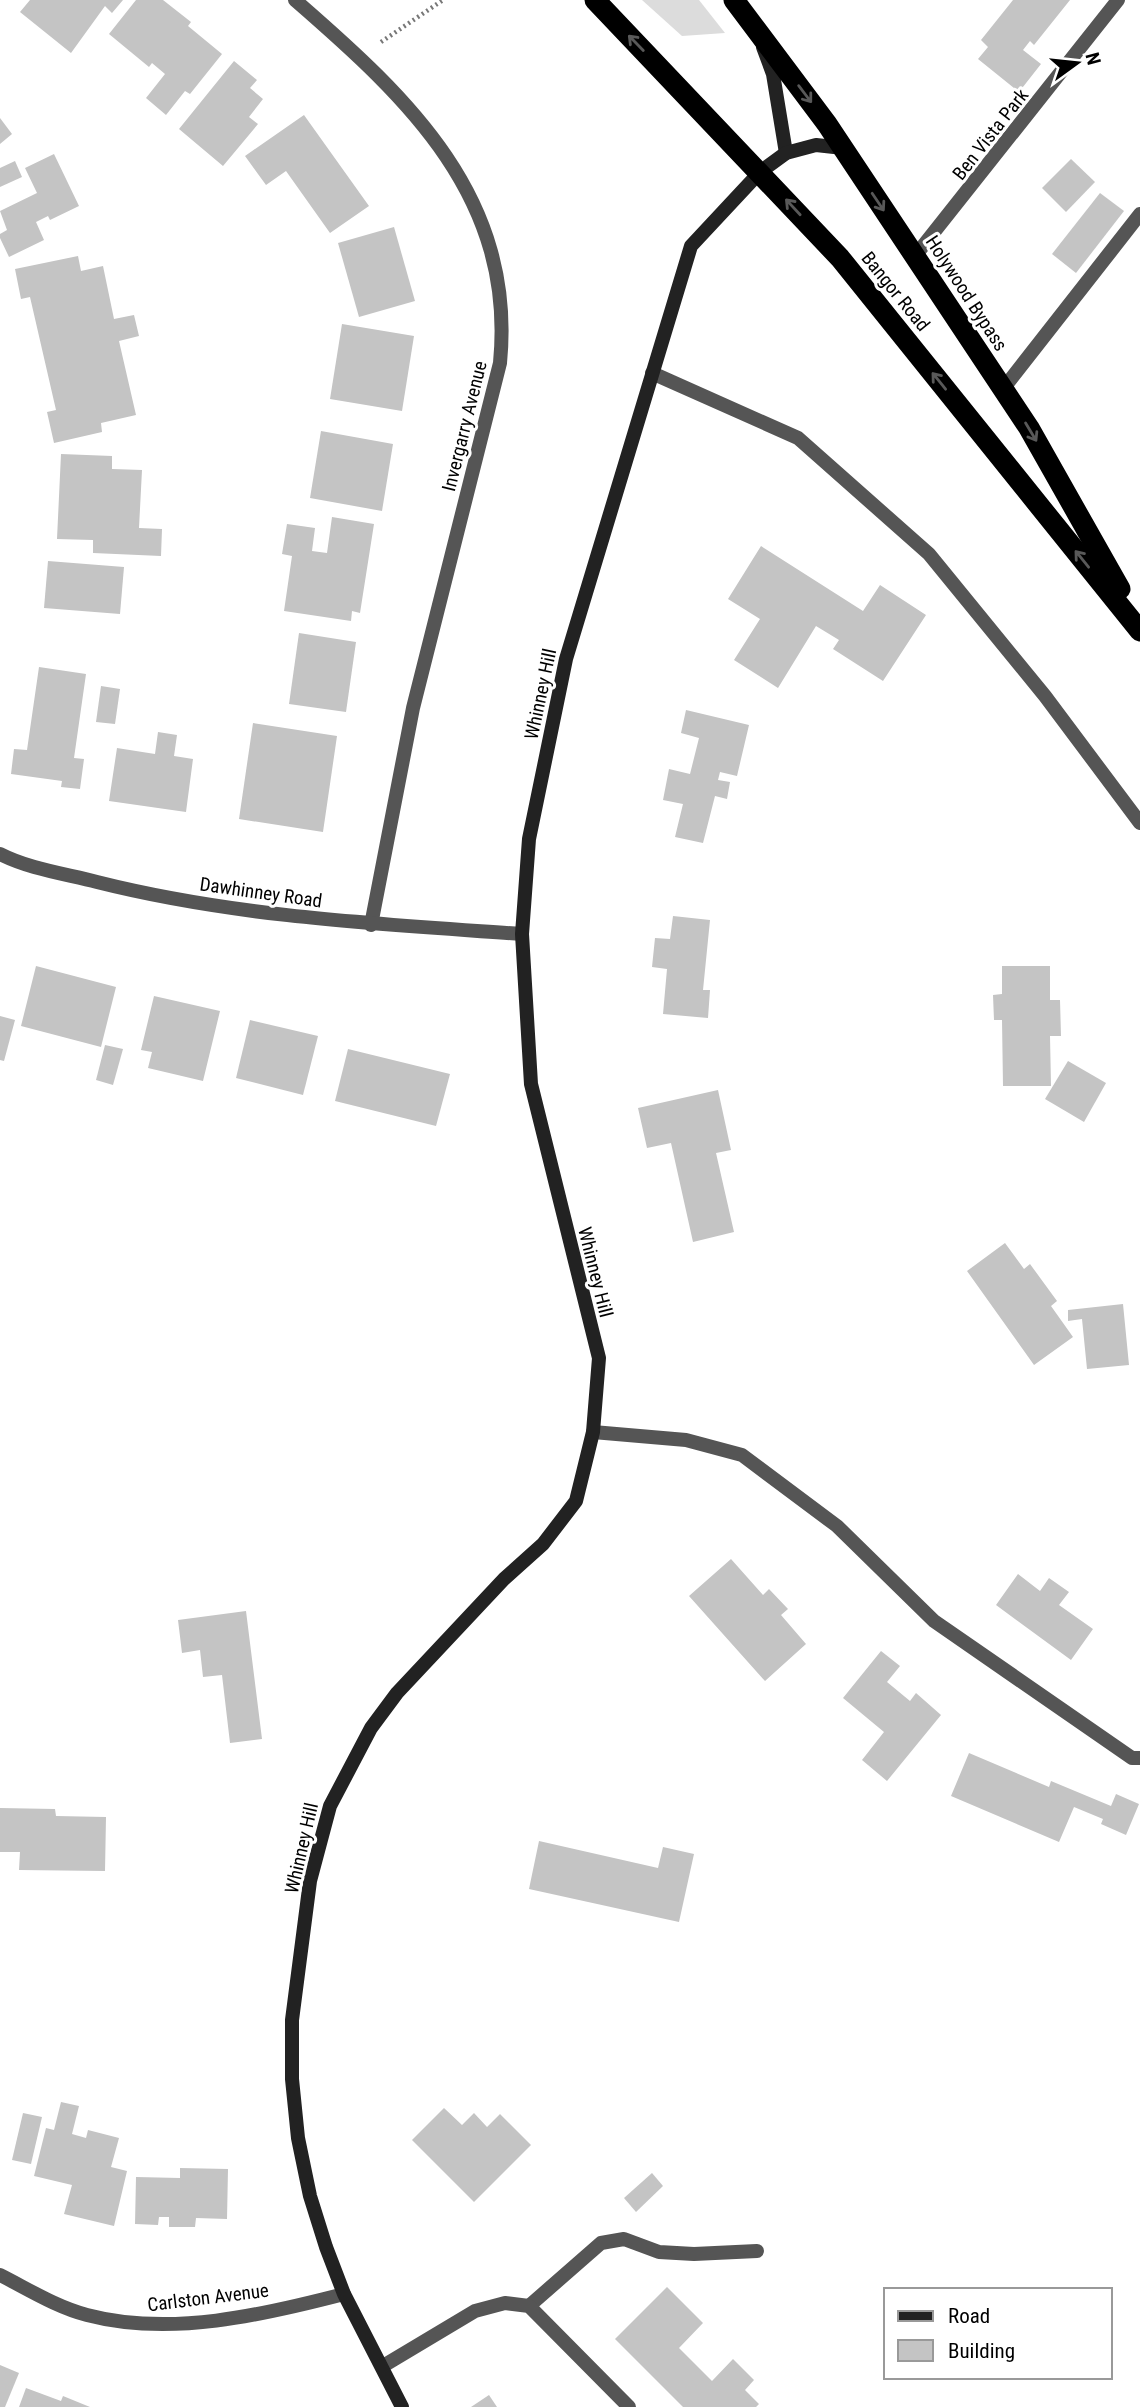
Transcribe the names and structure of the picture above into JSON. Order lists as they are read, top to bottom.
{
  "streets": {
    "highway": ["Bangor Road", "Holywood Bypass"],
    "street": [
      "Ben Vista Park",
      "Invergarry Avenue",
      "Whinney Hill",
      "Dawhinney Road",
      "Carlston Avenue"
    ]
  },
  "crossings": [
    ["Ben Vista Park", "Holywood Bypass"],
    ["Bangor Road", "Whinney Hill"],
    ["Holywood Bypass", "Whinney Hill"],
    ["Invergarry Avenue", "Dawhinney Road"],
    ["Whinney Hill", "Dawhinney Road"],
    ["Whinney Hill", "Carlston Avenue"]
  ],
  "one_way": ["Bangor Road", "Holywood Bypass"],
  "legend": ["Road", "Building"],
  "north": "right"
}
